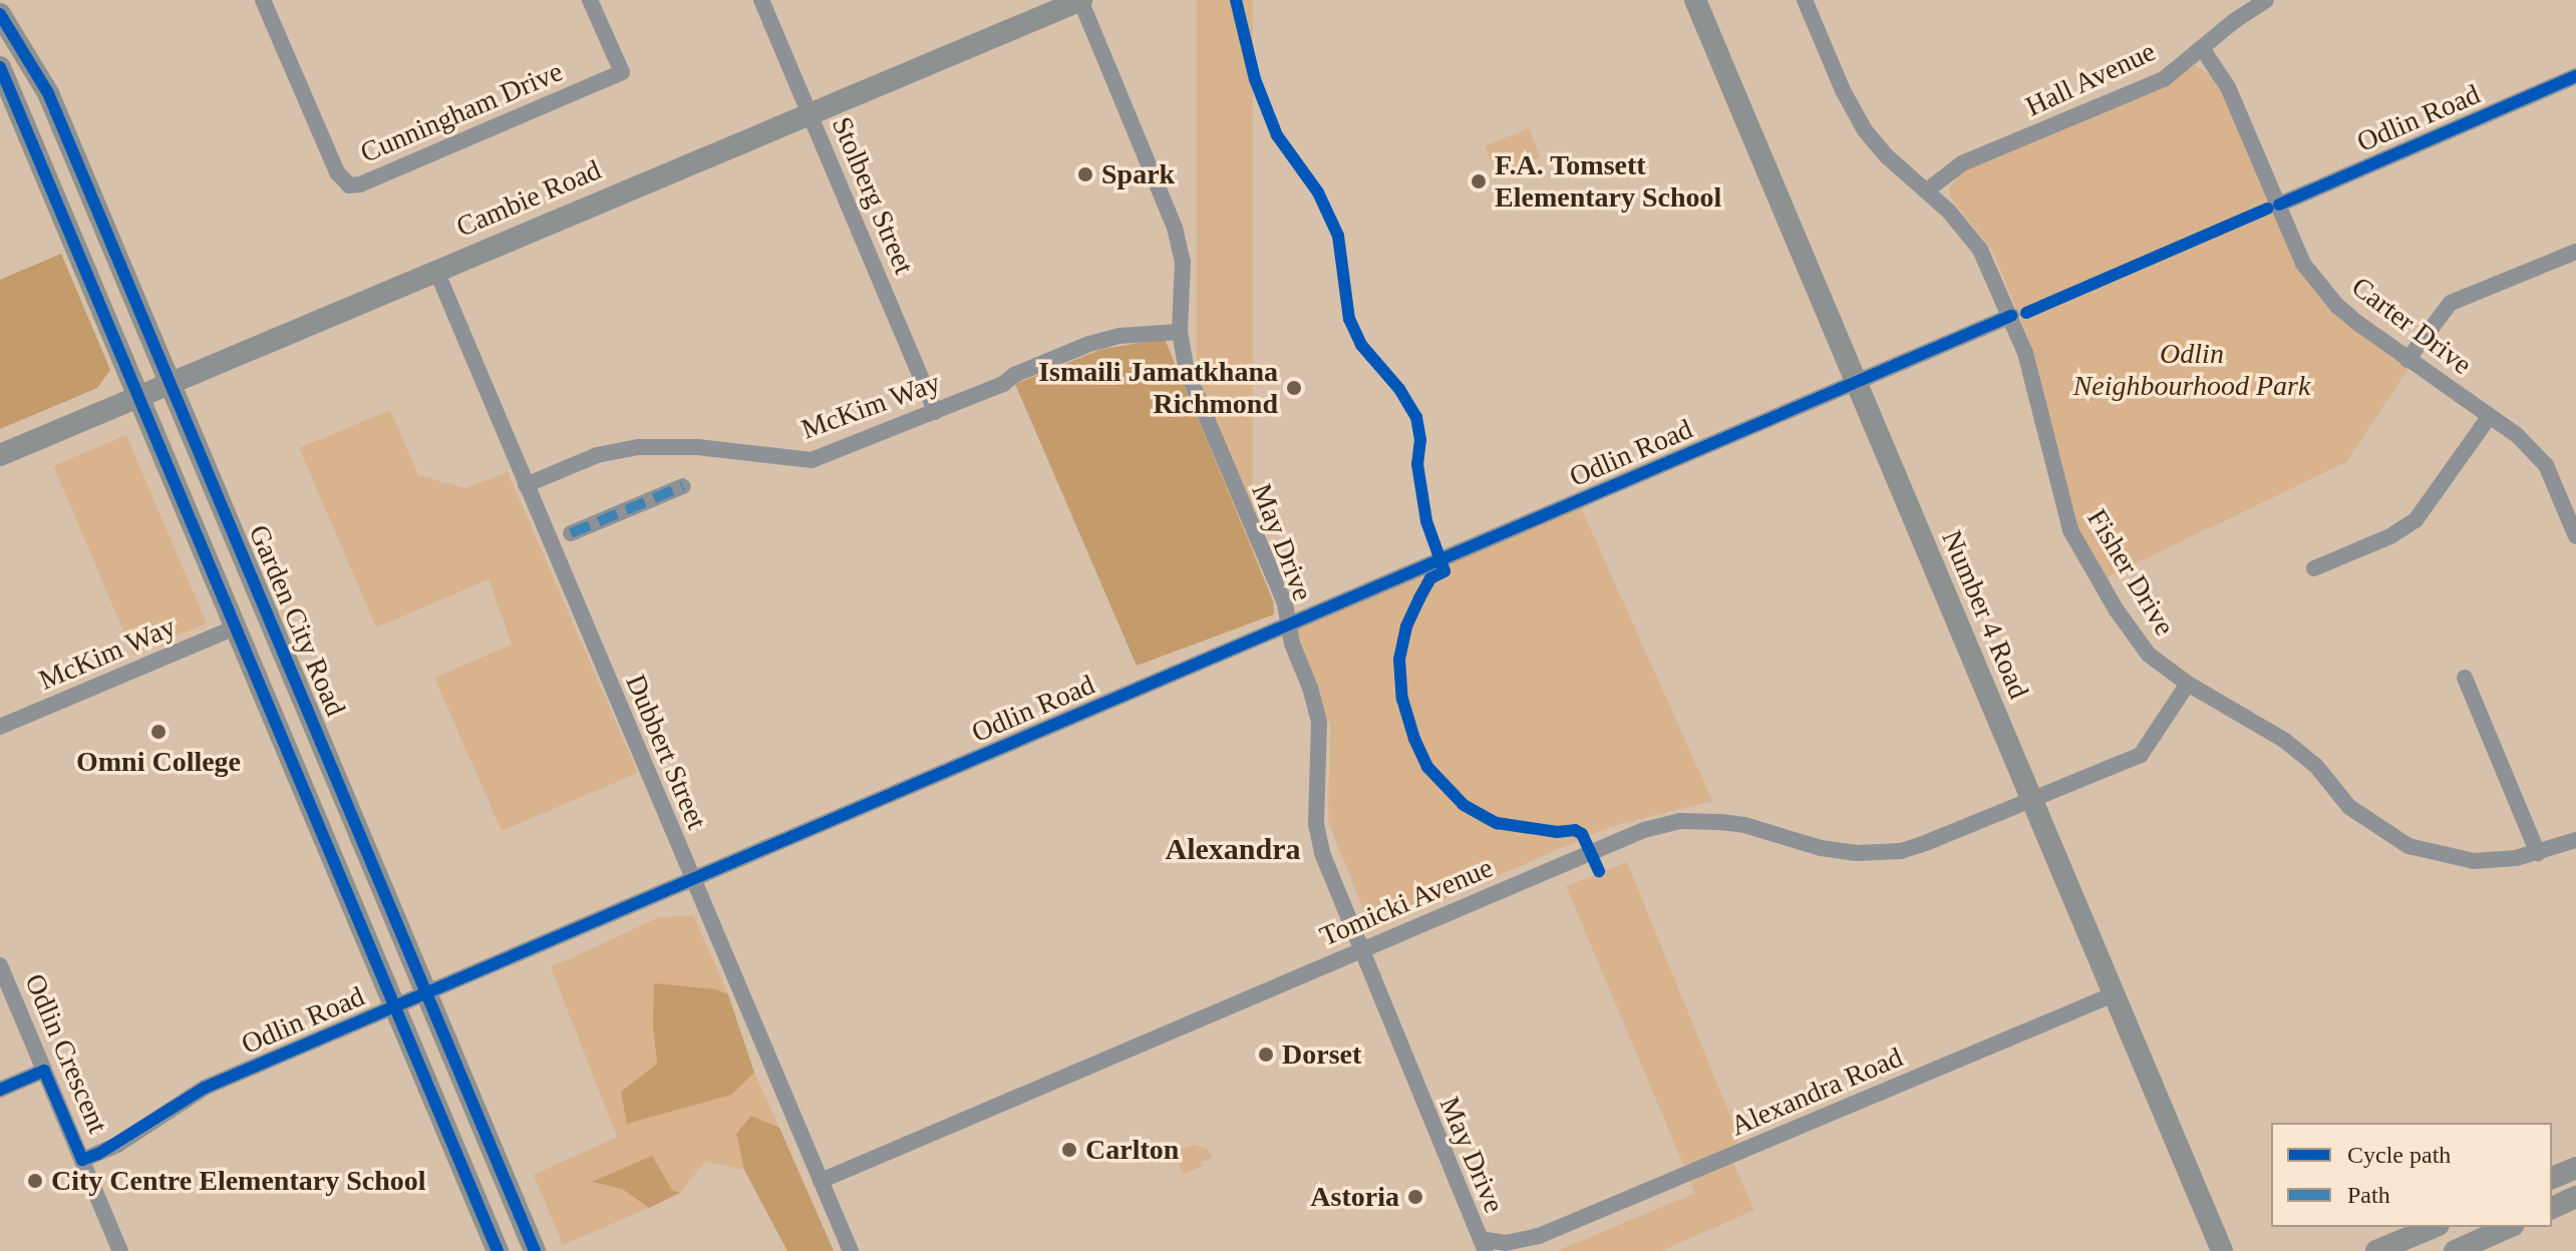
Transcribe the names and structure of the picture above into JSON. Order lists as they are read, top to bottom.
{
  "streets": {
    "main road": ["Cambie Road", "Number 4 Road", "Garden City Road"],
    "street": [
      "Hall Avenue",
      "Cunningham Drive",
      "Odlin Road",
      "Stolberg Street",
      "Carter Drive",
      "McKim Way",
      "May Drive",
      "Fisher Drive",
      "Dubbert Street",
      "Tomicki Avenue",
      "Odlin Crescent",
      "Alexandra Road"
    ]
  },
  "crossings": [
    ["Hall Avenue", "Carter Drive"],
    ["Hall Avenue", "Fisher Drive"],
    ["Odlin Road", "Carter Drive"],
    ["Odlin Road", "May Drive"],
    ["Odlin Road", "Fisher Drive"],
    ["Odlin Road", "Number 4 Road"],
    ["Odlin Road", "Garden City Road"],
    ["Odlin Road", "Dubbert Street"],
    ["Odlin Road", "Odlin Crescent"],
    ["Stolberg Street", "Cambie Road"],
    ["Stolberg Street", "McKim Way"],
    ["Cambie Road", "May Drive"],
    ["Cambie Road", "Garden City Road"],
    ["Cambie Road", "Dubbert Street"],
    ["McKim Way", "May Drive"],
    ["McKim Way", "Dubbert Street"],
    ["May Drive", "Tomicki Avenue"],
    ["May Drive", "Alexandra Road"],
    ["Fisher Drive", "Tomicki Avenue"],
    ["Number 4 Road", "Tomicki Avenue"],
    ["Number 4 Road", "Alexandra Road"],
    ["Dubbert Street", "Tomicki Avenue"]
  ],
  "districts": ["Alexandra"],
  "parks": ["Odlin Neighbourhood Park"],
  "places": [
    "Spark",
    "F.A. Tomsett Elementary School",
    "Ismaili Jamatkhana Richmond",
    "Omni College",
    "Dorset",
    "Carlton",
    "City Centre Elementary School",
    "Astoria"
  ],
  "legend": ["Cycle path", "Path"]
}
